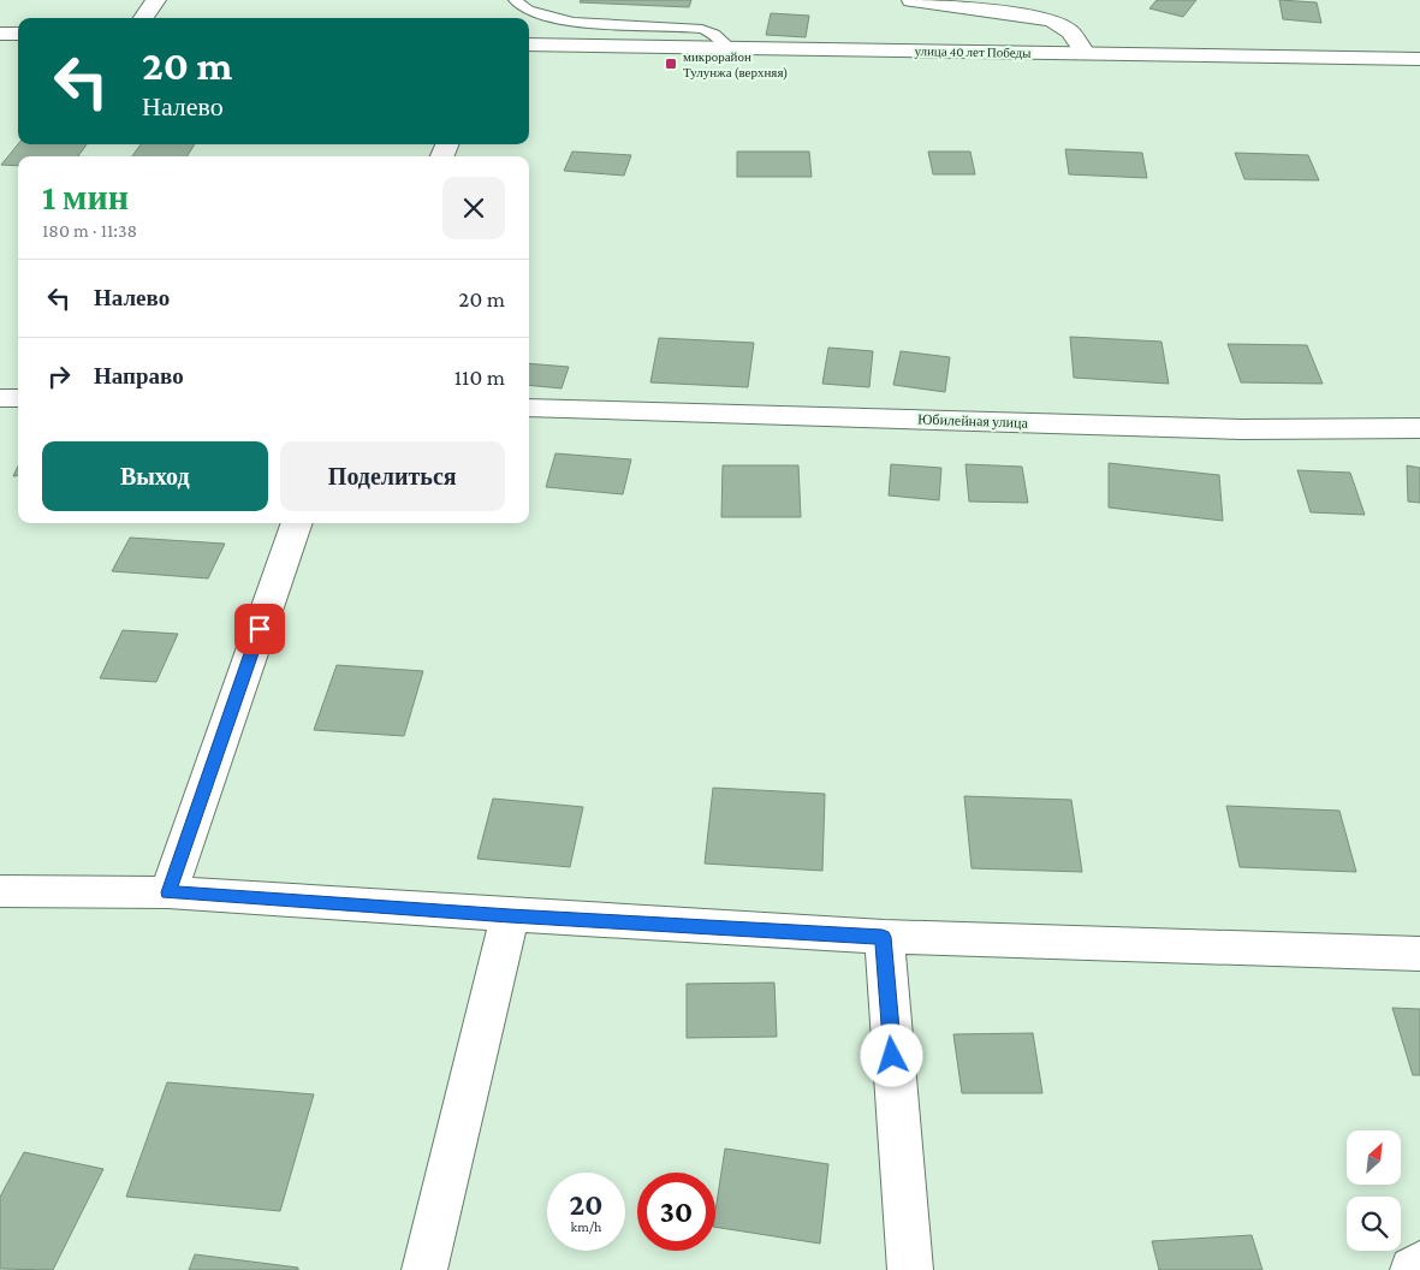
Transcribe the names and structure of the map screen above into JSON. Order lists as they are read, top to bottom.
{
  "streets": {
    "street": ["улица 40 лет Победы", "Юбилейная улица"]
  },
  "places": {
    "transit": ["микрорайон Тулунжа (верхняя)"]
  },
  "north": "top right",
  "page": {
    "turn": ["20 m", "Налево"],
    "heading": ["1 мин", "180 m · 11:38"],
    "list": [
      {
        "name": "Налево",
        "value": "20 m"
      },
      {
        "name": "Направо",
        "value": "110 m"
      }
    ],
    "buttons": ["Выход", "Поделиться"],
    "speed": "20 km/h",
    "limit": "30"
  }
}
